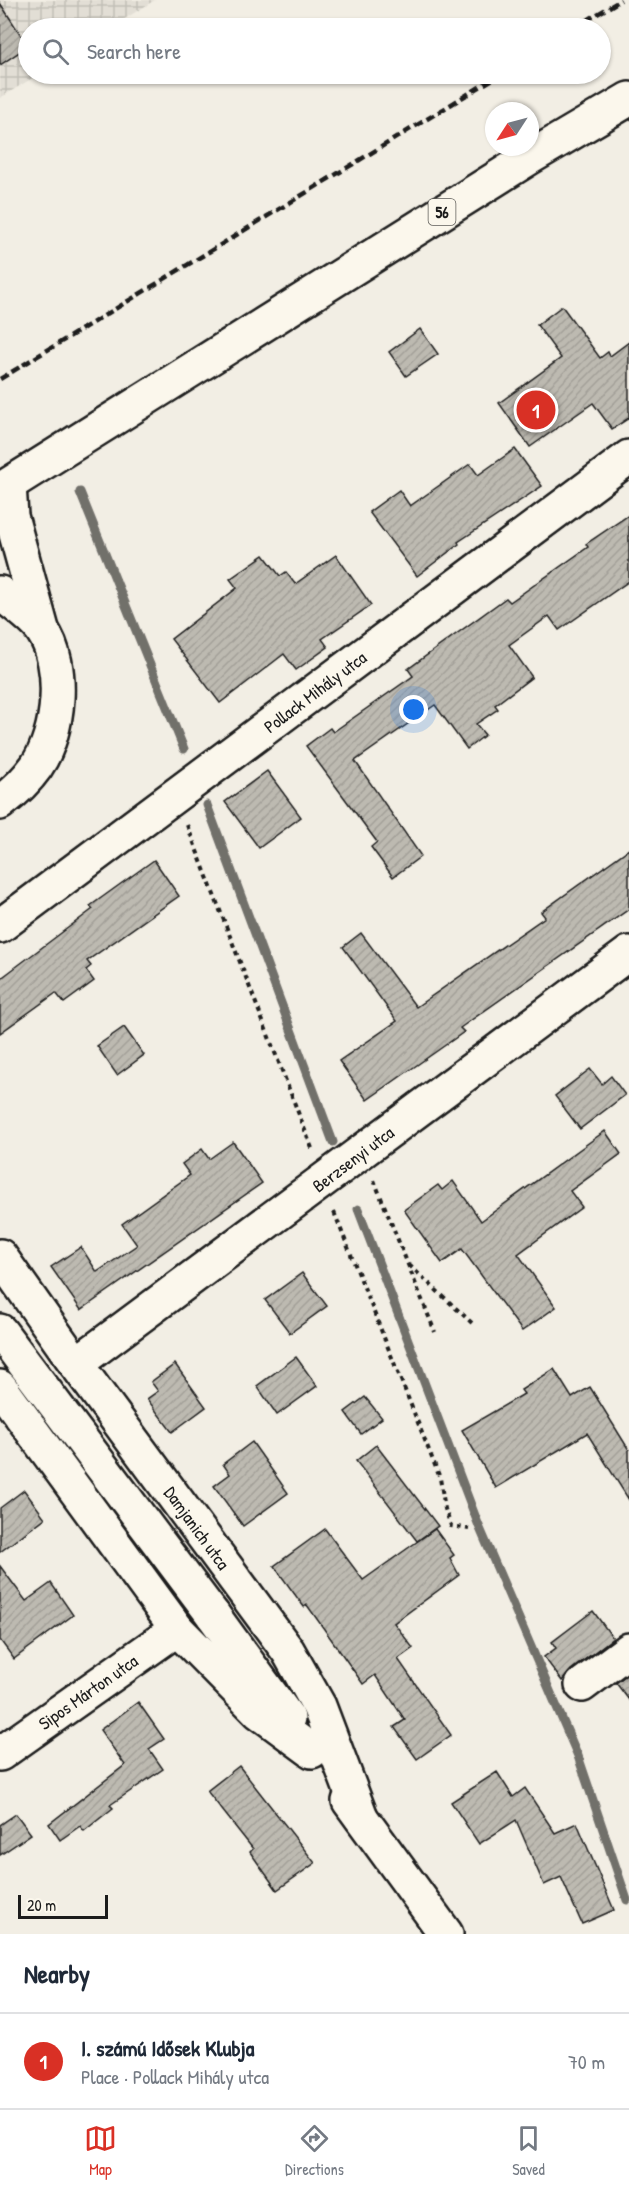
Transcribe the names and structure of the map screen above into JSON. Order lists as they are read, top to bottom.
{
  "streets": {
    "street": [
      "56",
      "Pollack Mihály utca",
      "Berzsenyi utca",
      "Damjanich utca",
      "Sipos Márton utca"
    ]
  },
  "crossings": [
    ["Berzsenyi utca", "Damjanich utca"],
    ["Damjanich utca", "Sipos Márton utca"]
  ],
  "scale_bar": "20 m",
  "north": "bottom left",
  "page": {
    "search": "Search here",
    "pins": "1",
    "scale": "20 m",
    "heading": "Nearby",
    "list": [
      {
        "mark": "1",
        "name": "I. számú Idősek Klubja",
        "note": "Place · Pollack Mihály utca",
        "value": "70 m"
      }
    ],
    "nav": ["Map", "Directions", "Saved"]
  }
}
